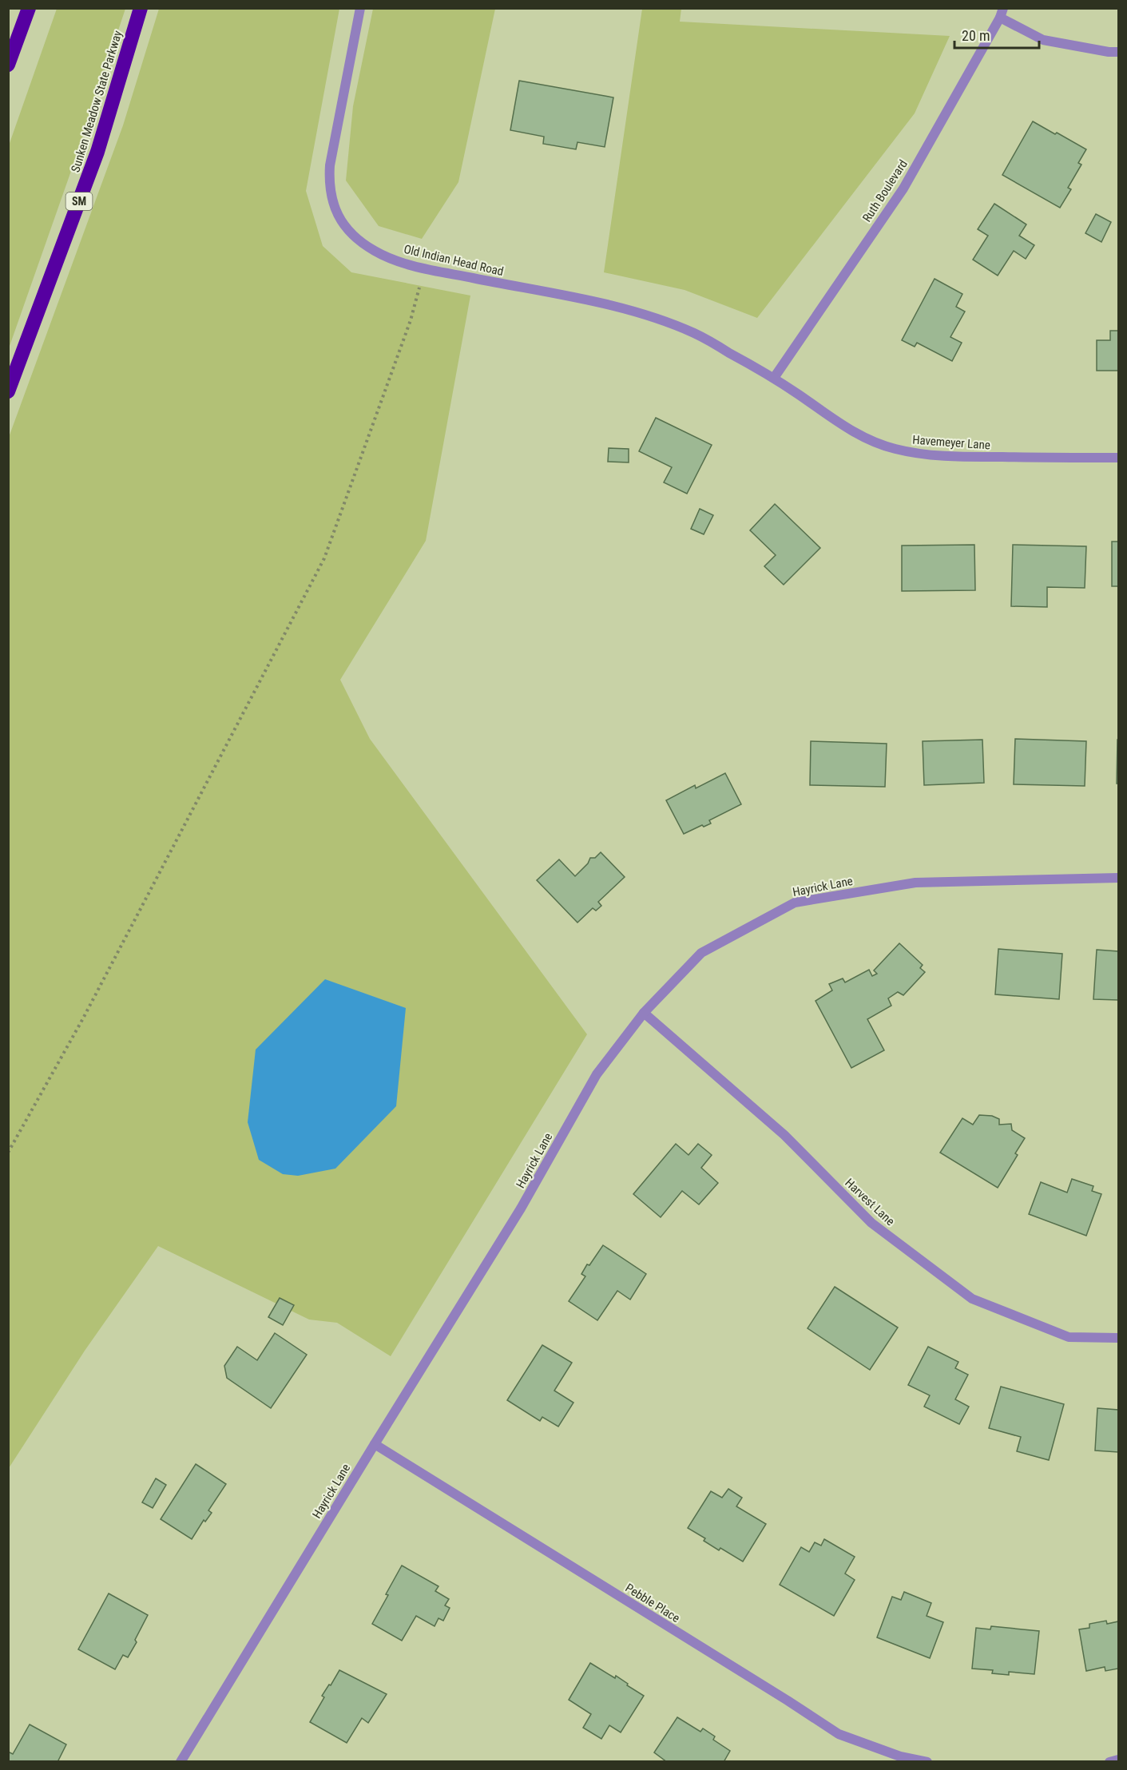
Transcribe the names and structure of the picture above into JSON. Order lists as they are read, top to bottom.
{
  "streets": {
    "highway": ["Sunken Meadow State Parkway", "SM"],
    "street": [
      "Ruth Boulevard",
      "Old Indian Head Road",
      "Havemeyer Lane",
      "Hayrick Lane",
      "Harvest Lane",
      "Pebble Place"
    ]
  },
  "crossings": [
    ["Ruth Boulevard", "Old Indian Head Road"],
    ["Ruth Boulevard", "Havemeyer Lane"],
    ["Old Indian Head Road", "Havemeyer Lane"],
    ["Hayrick Lane", "Harvest Lane"],
    ["Hayrick Lane", "Pebble Place"]
  ],
  "scale_bar": "20 m"
}
